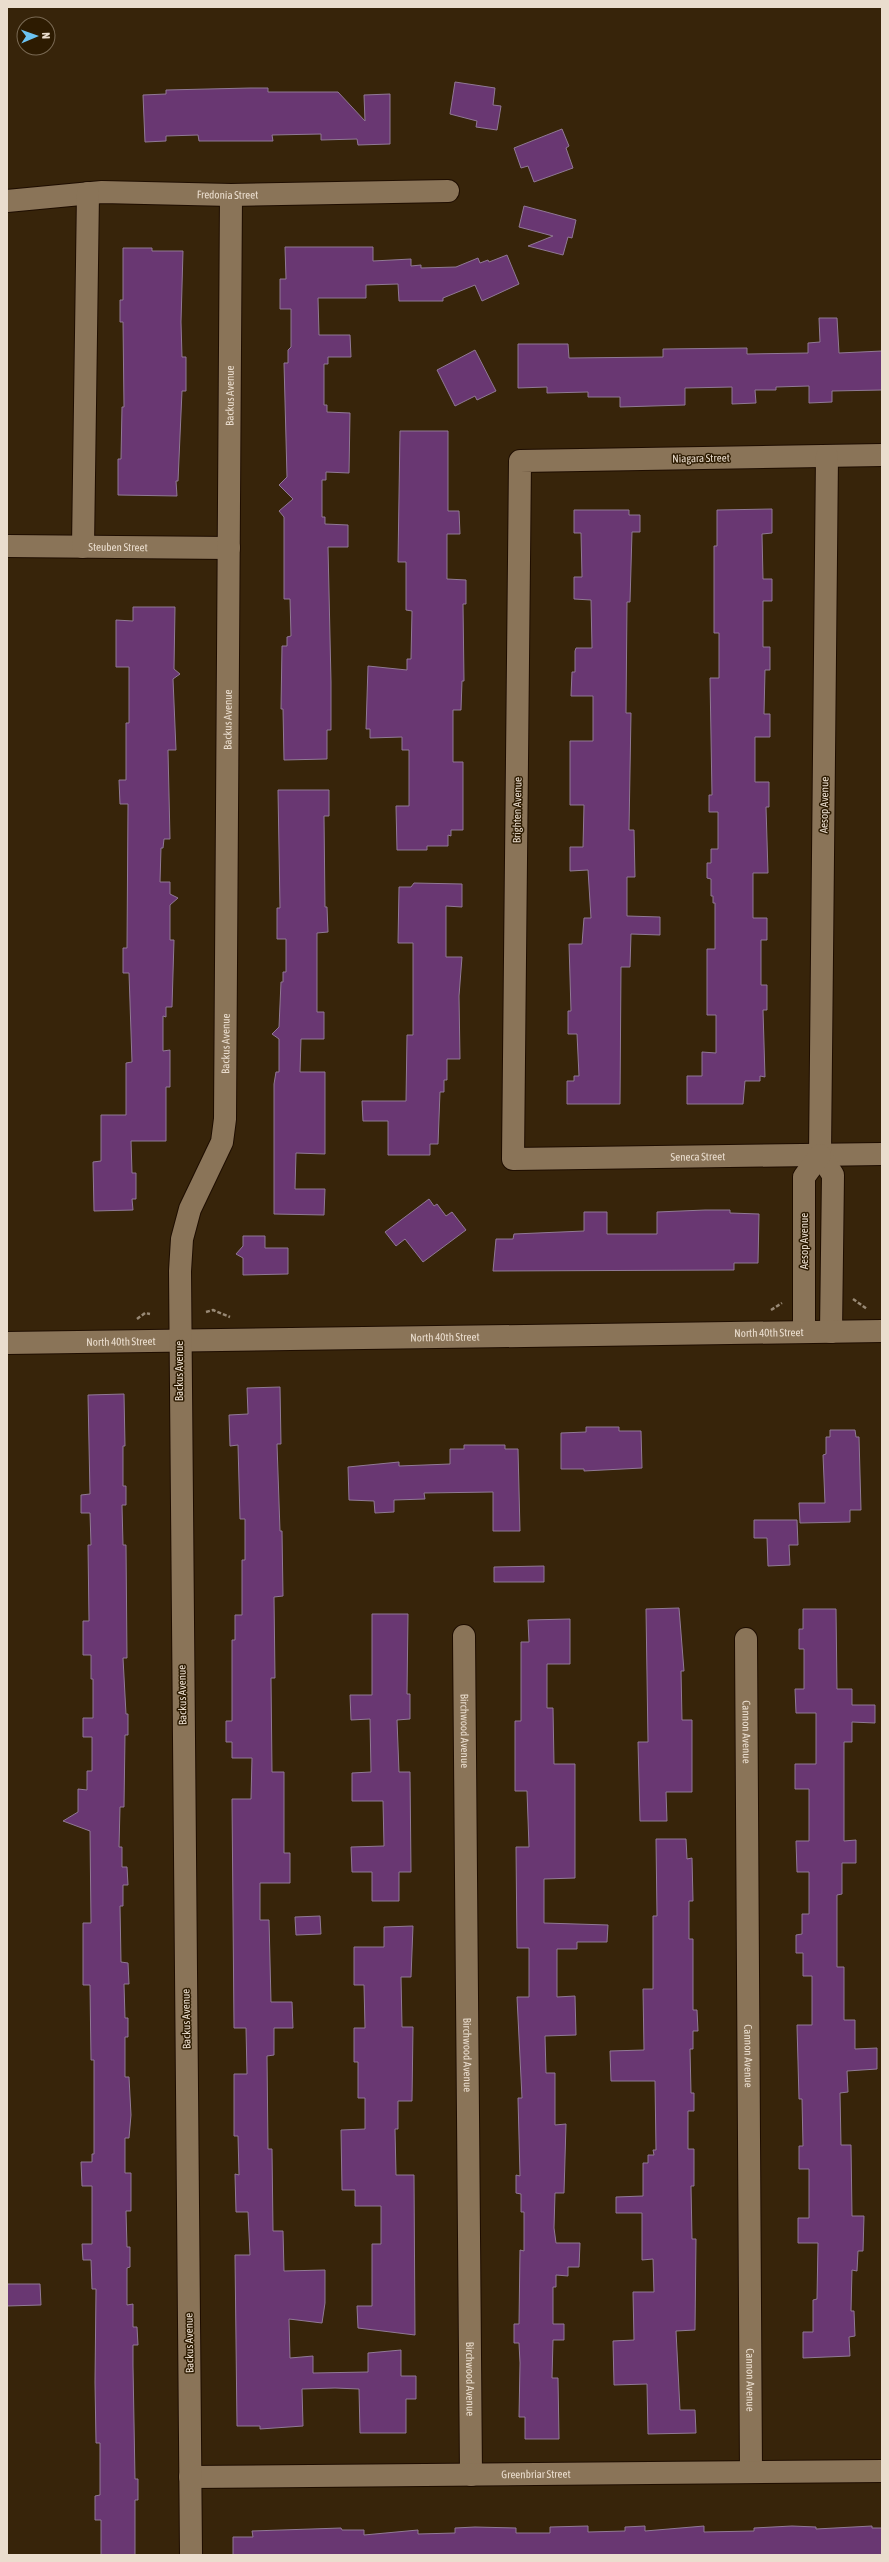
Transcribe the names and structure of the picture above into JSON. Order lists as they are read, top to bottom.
{
  "streets": {
    "street": [
      "Fredonia Street",
      "Backus Avenue",
      "Niagara Street",
      "Steuben Street",
      "Aesop Avenue",
      "Brighten Avenue",
      "Seneca Street",
      "North 40th Street",
      "Birchwood Avenue",
      "Cannon Avenue",
      "Greenbriar Street"
    ]
  },
  "crossings": [
    ["Fredonia Street", "Backus Avenue"],
    ["Backus Avenue", "Steuben Street"],
    ["Backus Avenue", "North 40th Street"],
    ["Backus Avenue", "Greenbriar Street"],
    ["Niagara Street", "Aesop Avenue"],
    ["Niagara Street", "Brighten Avenue"],
    ["Aesop Avenue", "Seneca Street"],
    ["Aesop Avenue", "North 40th Street"],
    ["Brighten Avenue", "Seneca Street"],
    ["Birchwood Avenue", "Greenbriar Street"],
    ["Cannon Avenue", "Greenbriar Street"]
  ],
  "north": "right"
}
